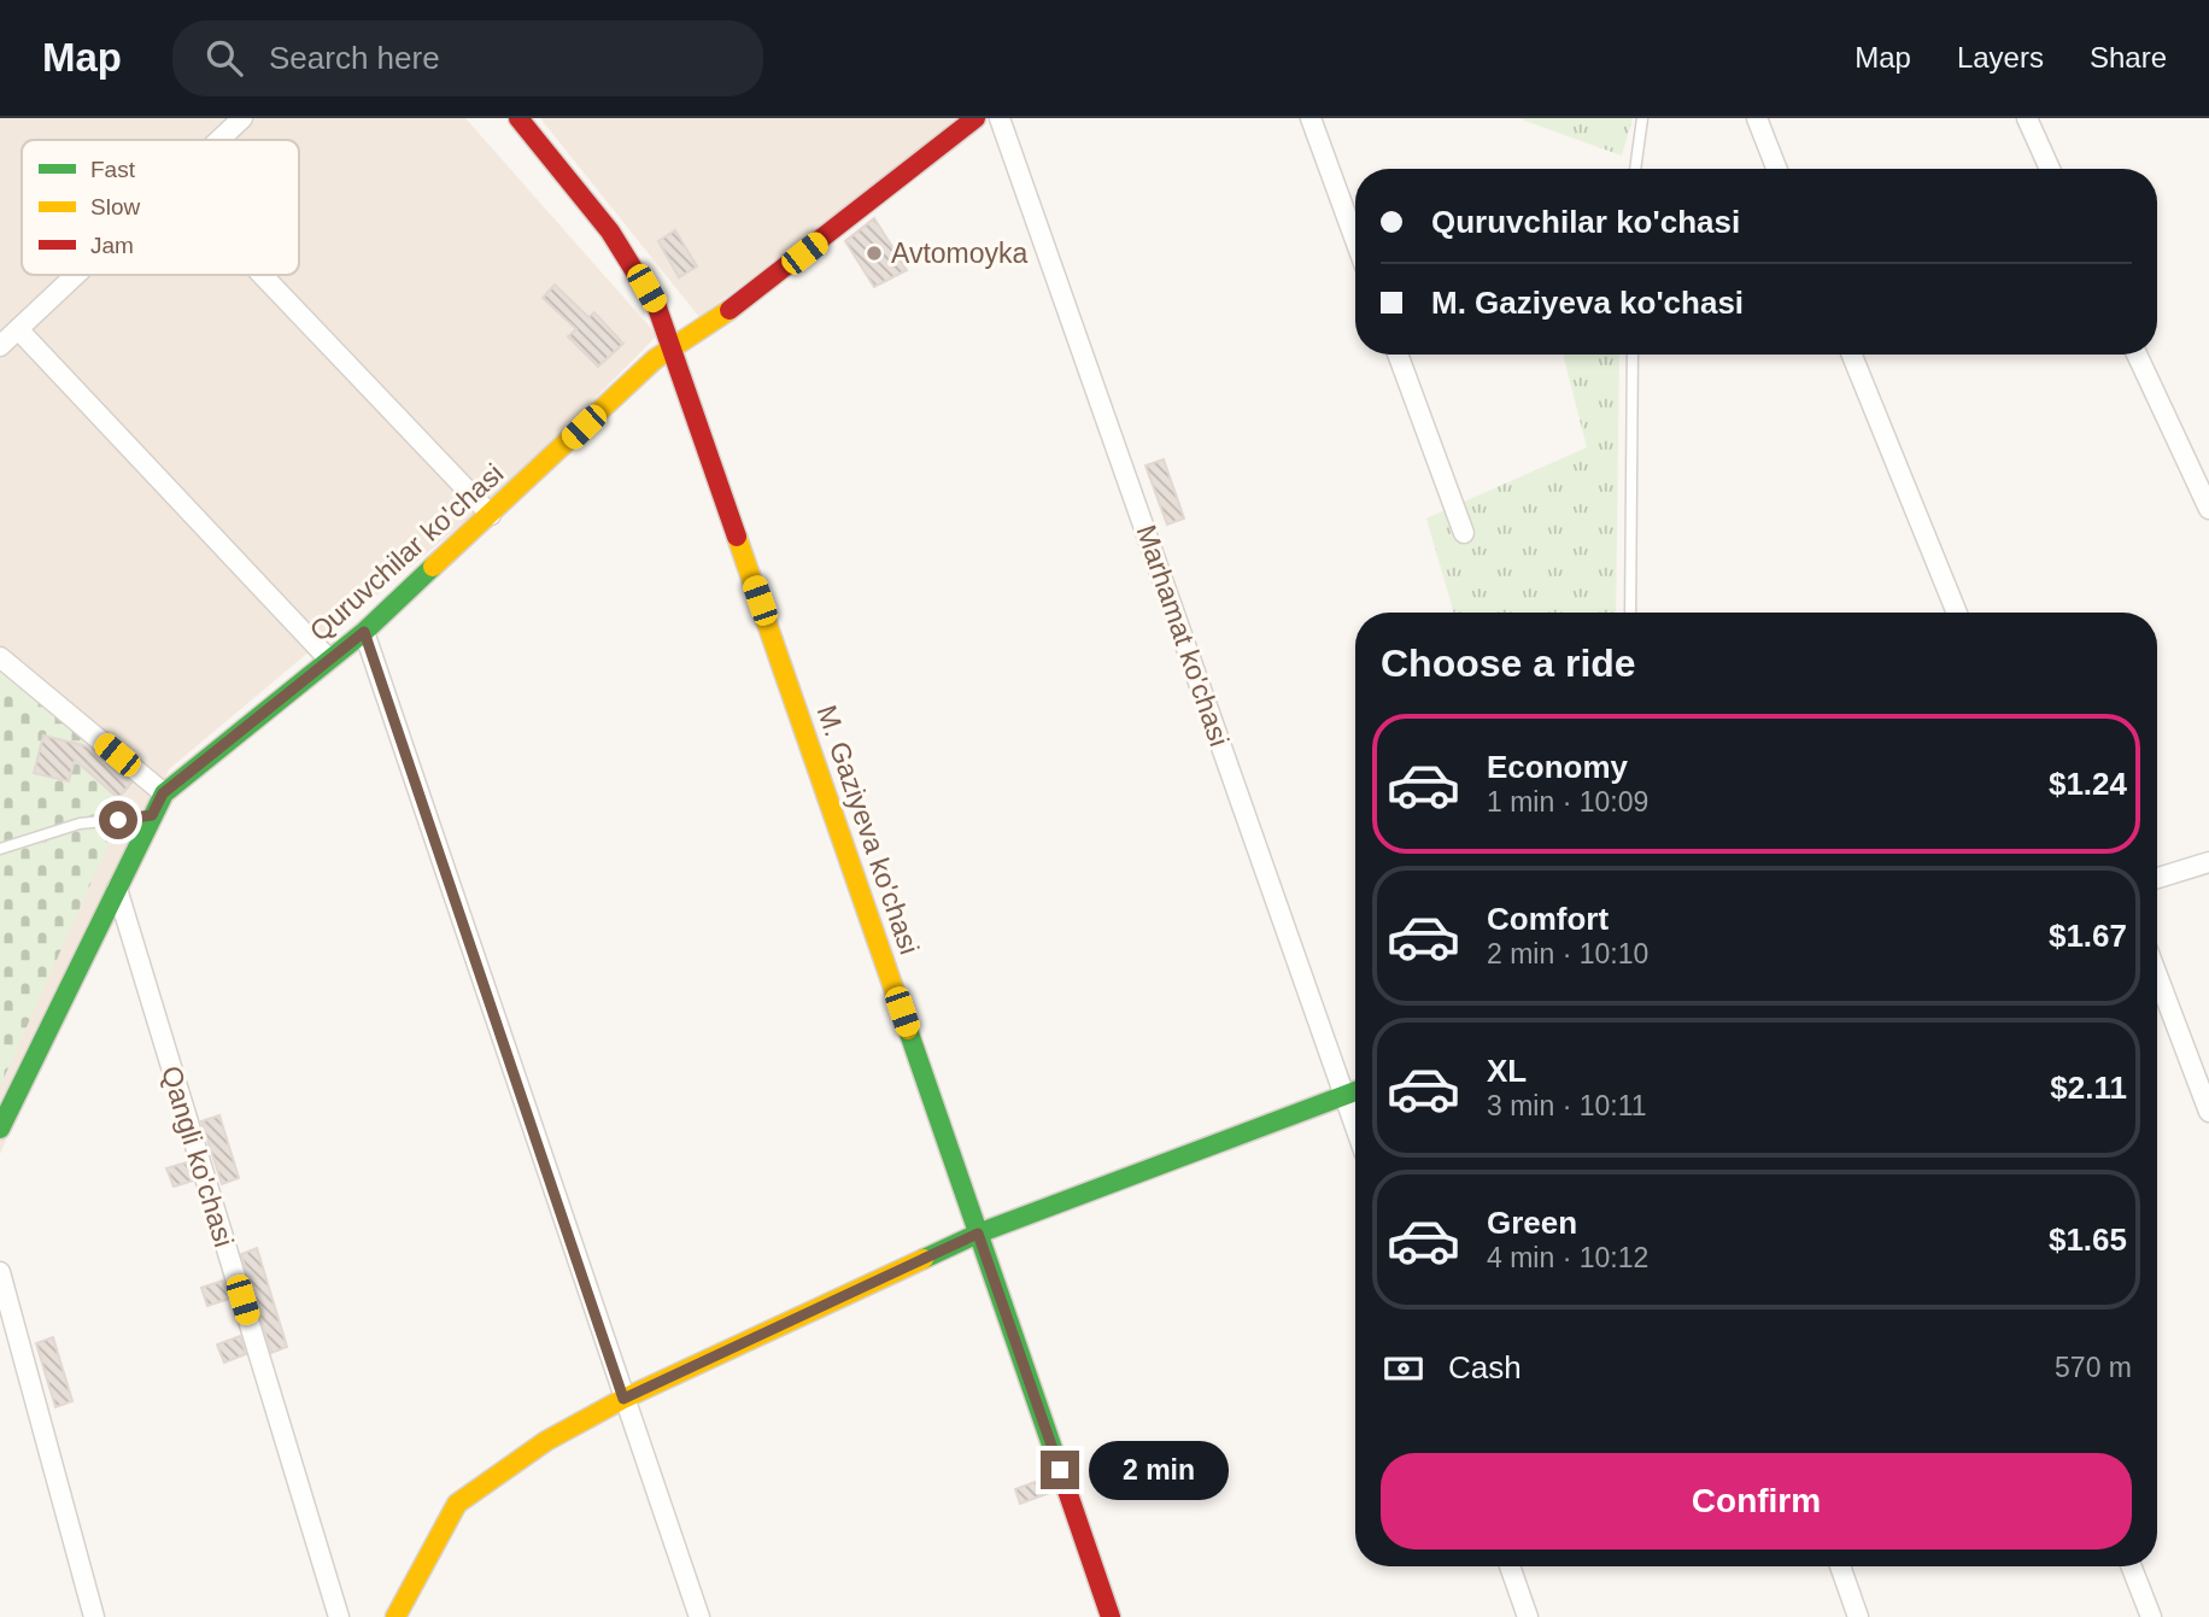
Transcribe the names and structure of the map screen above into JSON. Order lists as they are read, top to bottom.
{
  "streets": {
    "street": [
      "Quruvchilar ko'chasi",
      "Marhamat ko'chasi",
      "M. Gaziyeva ko'chasi",
      "Qangli ko'chasi"
    ]
  },
  "crossings": [
    ["Quruvchilar ko'chasi", "M. Gaziyeva ko'chasi"],
    ["Quruvchilar ko'chasi", "Qangli ko'chasi"]
  ],
  "places": ["Avtomoyka"],
  "legend": ["Fast", "Slow", "Jam"],
  "page": {
    "header": "Map",
    "search": "Search here",
    "nav": ["Map", "Layers", "Share"],
    "banner": ["Quruvchilar ko'chasi", "M. Gaziyeva ko'chasi"],
    "heading": "Choose a ride",
    "list": [
      {
        "name": "Economy",
        "note": "1 min · 10:09",
        "value": "$1.24"
      },
      {
        "name": "Comfort",
        "note": "2 min · 10:10",
        "value": "$1.67"
      },
      {
        "name": "XL",
        "note": "3 min · 10:11",
        "value": "$2.11"
      },
      {
        "name": "Green",
        "note": "4 min · 10:12",
        "value": "$1.65"
      }
    ],
    "pay": ["Cash", "570 m"],
    "buttons": "Confirm",
    "bubble": "2 min"
  }
}
